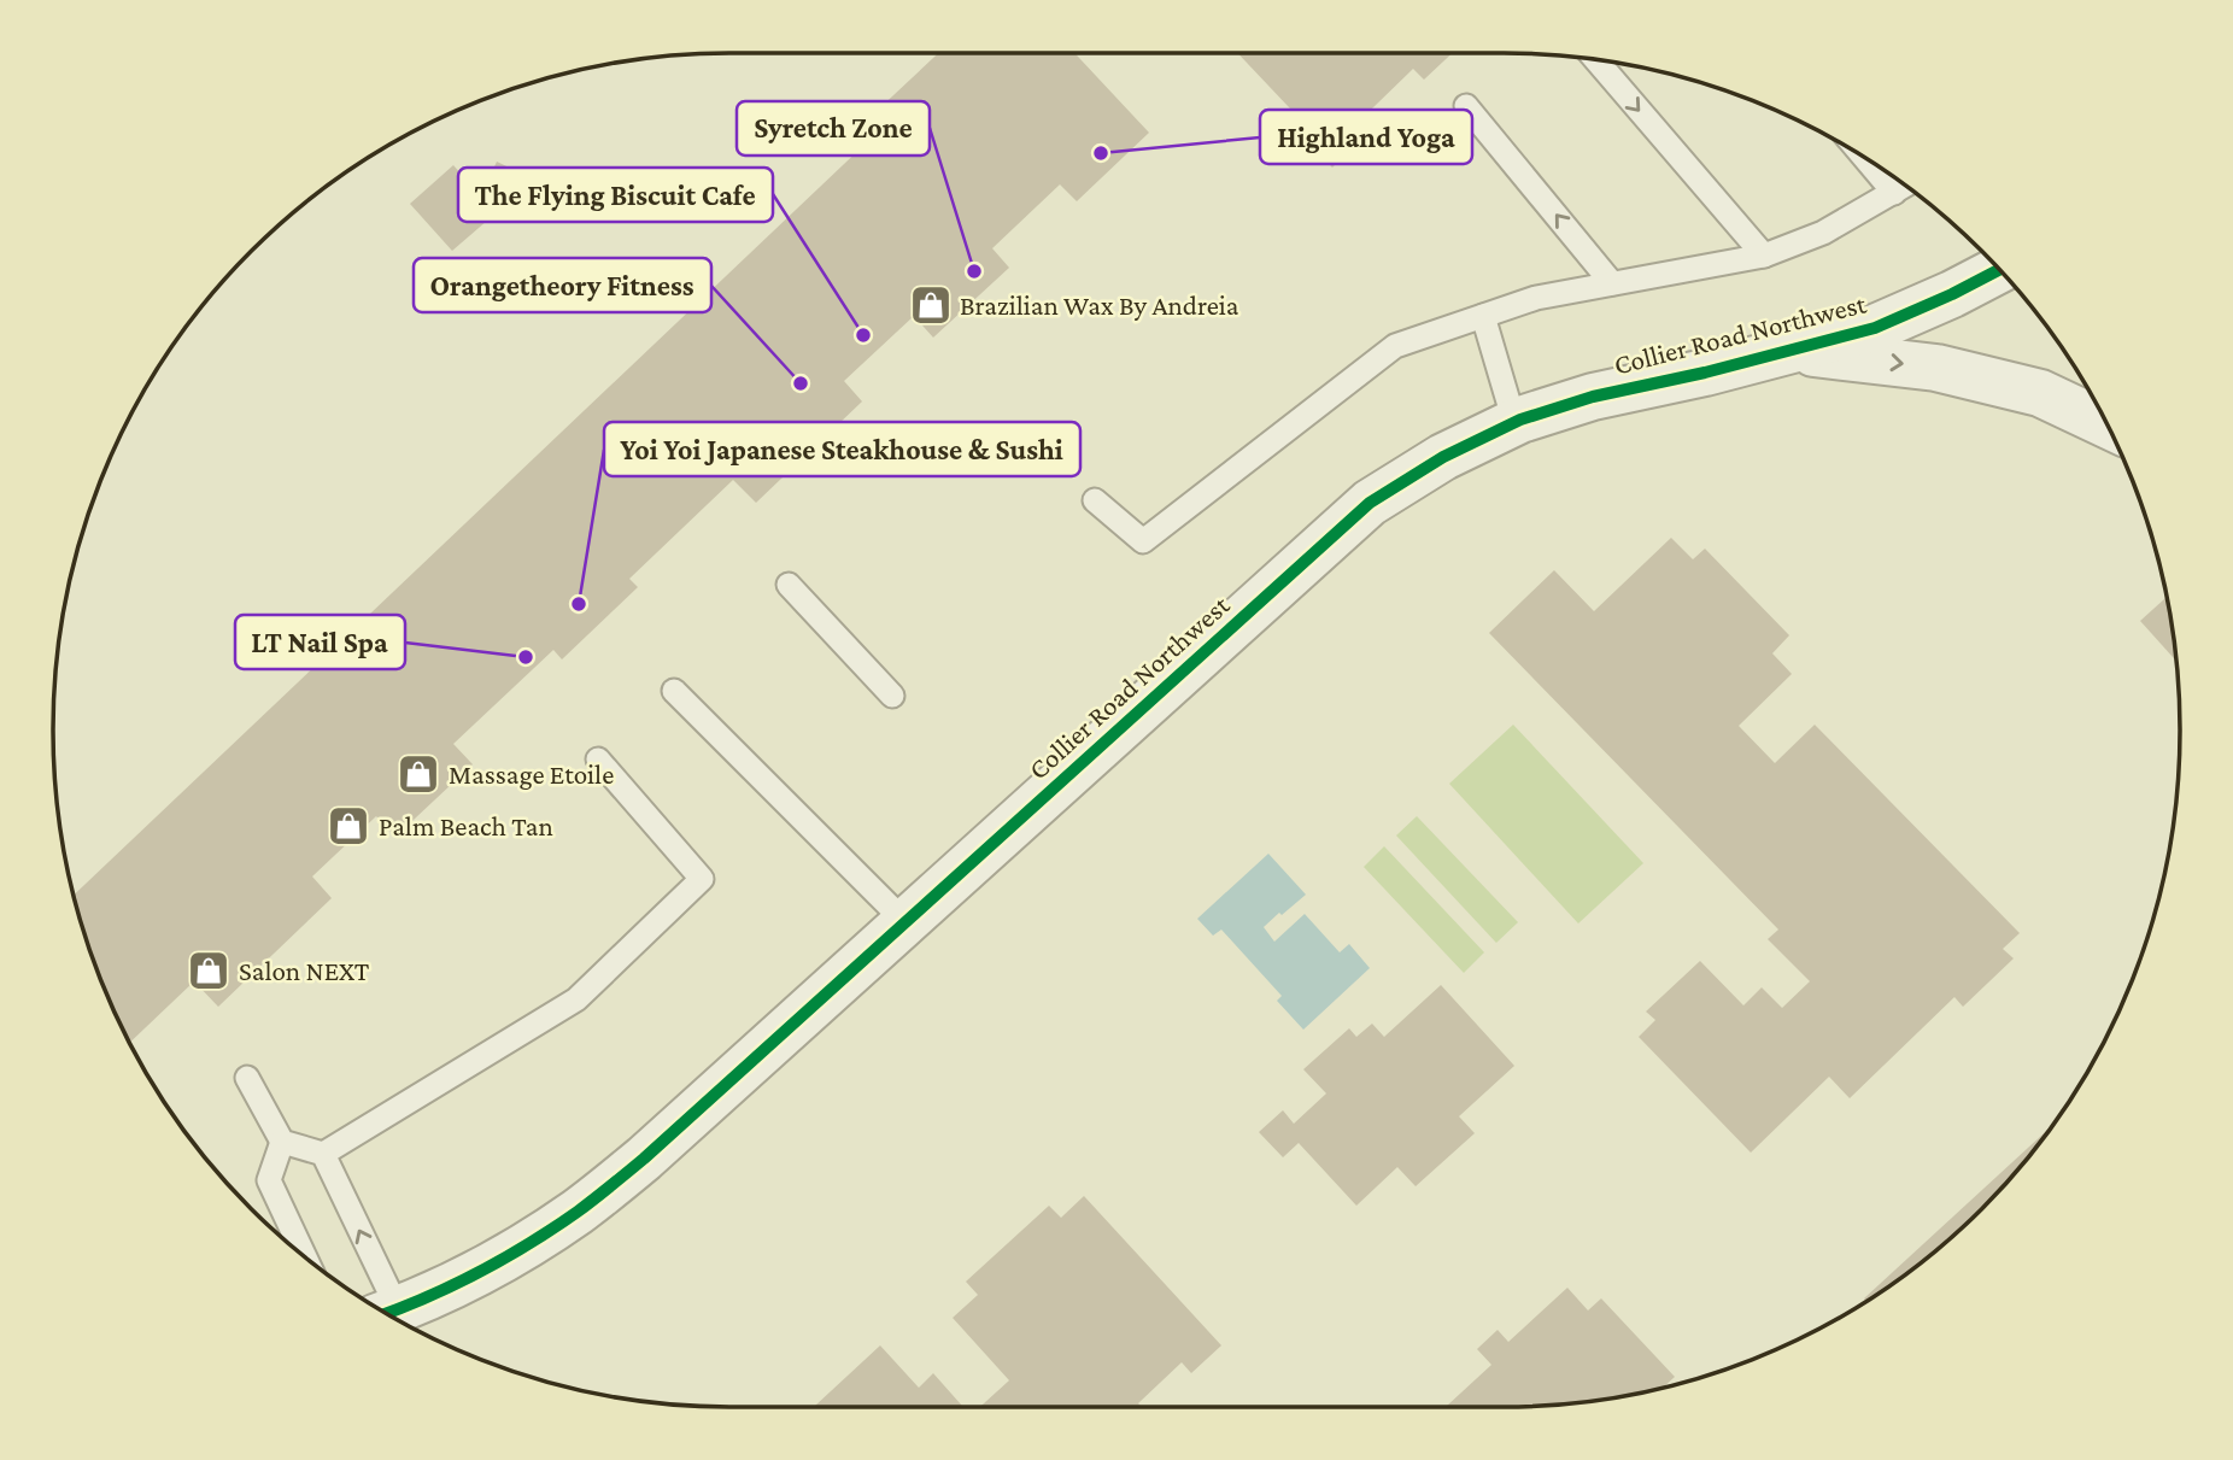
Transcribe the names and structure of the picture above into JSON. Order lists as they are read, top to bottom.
{
  "streets": {
    "street": ["Collier Road Northwest"]
  },
  "places": {
    "other": [
      "Highland Yoga",
      "Syretch Zone",
      "The Flying Biscuit Cafe",
      "Orangetheory Fitness",
      "Yoi Yoi Japanese Steakhouse & Sushi",
      "LT Nail Spa"
    ],
    "shop": [
      "Brazilian Wax By Andreia",
      "Massage Etoile",
      "Palm Beach Tan",
      "Salon NEXT"
    ]
  }
}
